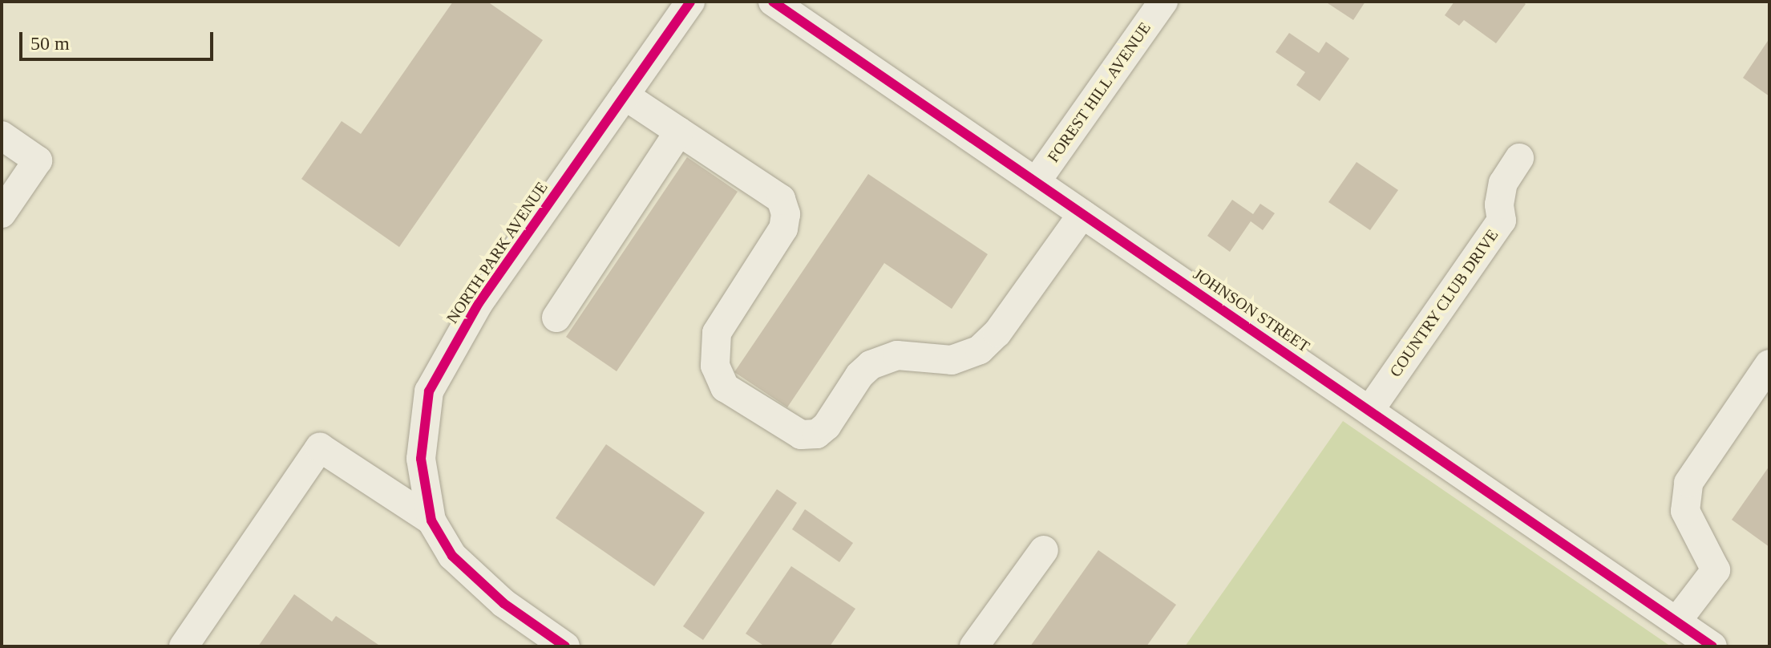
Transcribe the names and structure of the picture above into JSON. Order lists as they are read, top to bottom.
{
  "streets": {
    "street": [
      "FOREST HILL AVENUE",
      "NORTH PARK AVENUE",
      "COUNTRY CLUB DRIVE",
      "JOHNSON STREET"
    ]
  },
  "crossings": [
    ["FOREST HILL AVENUE", "JOHNSON STREET"],
    ["COUNTRY CLUB DRIVE", "JOHNSON STREET"]
  ],
  "scale_bar": "50 m"
}
